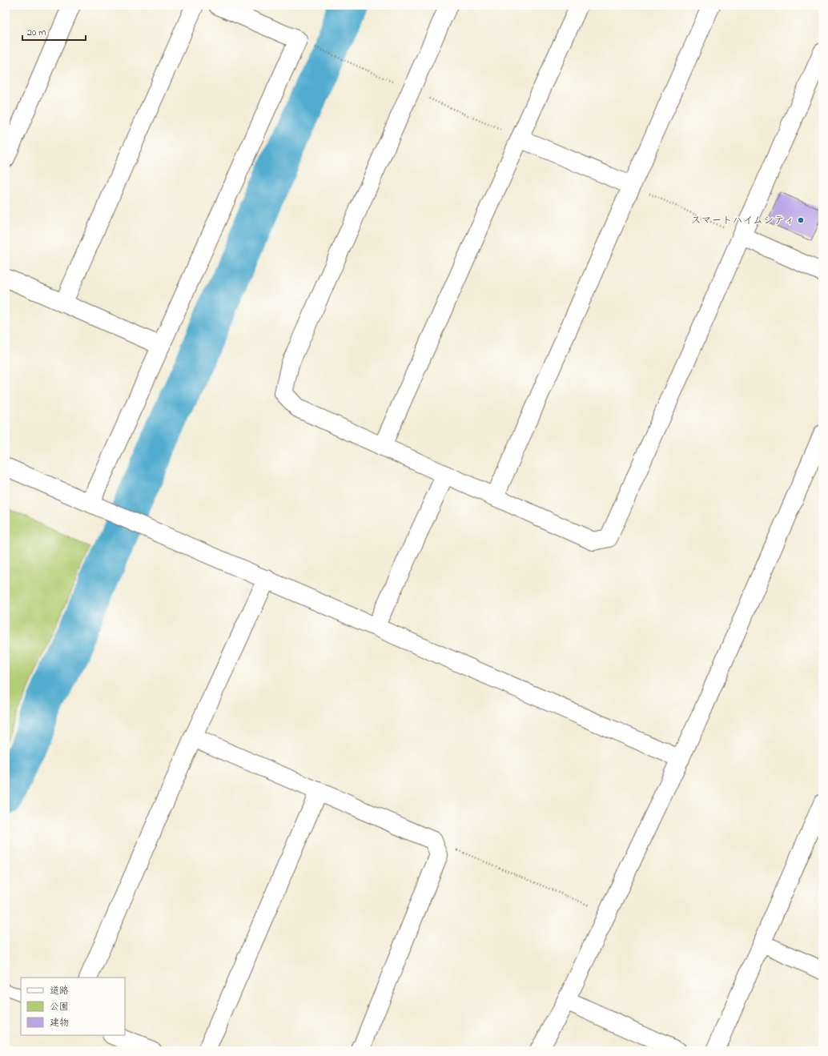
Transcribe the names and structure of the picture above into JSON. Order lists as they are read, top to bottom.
{
  "places": ["スマートハイムシティ"],
  "legend": ["道路", "公園", "建物"],
  "scale_bar": "20 m"
}
